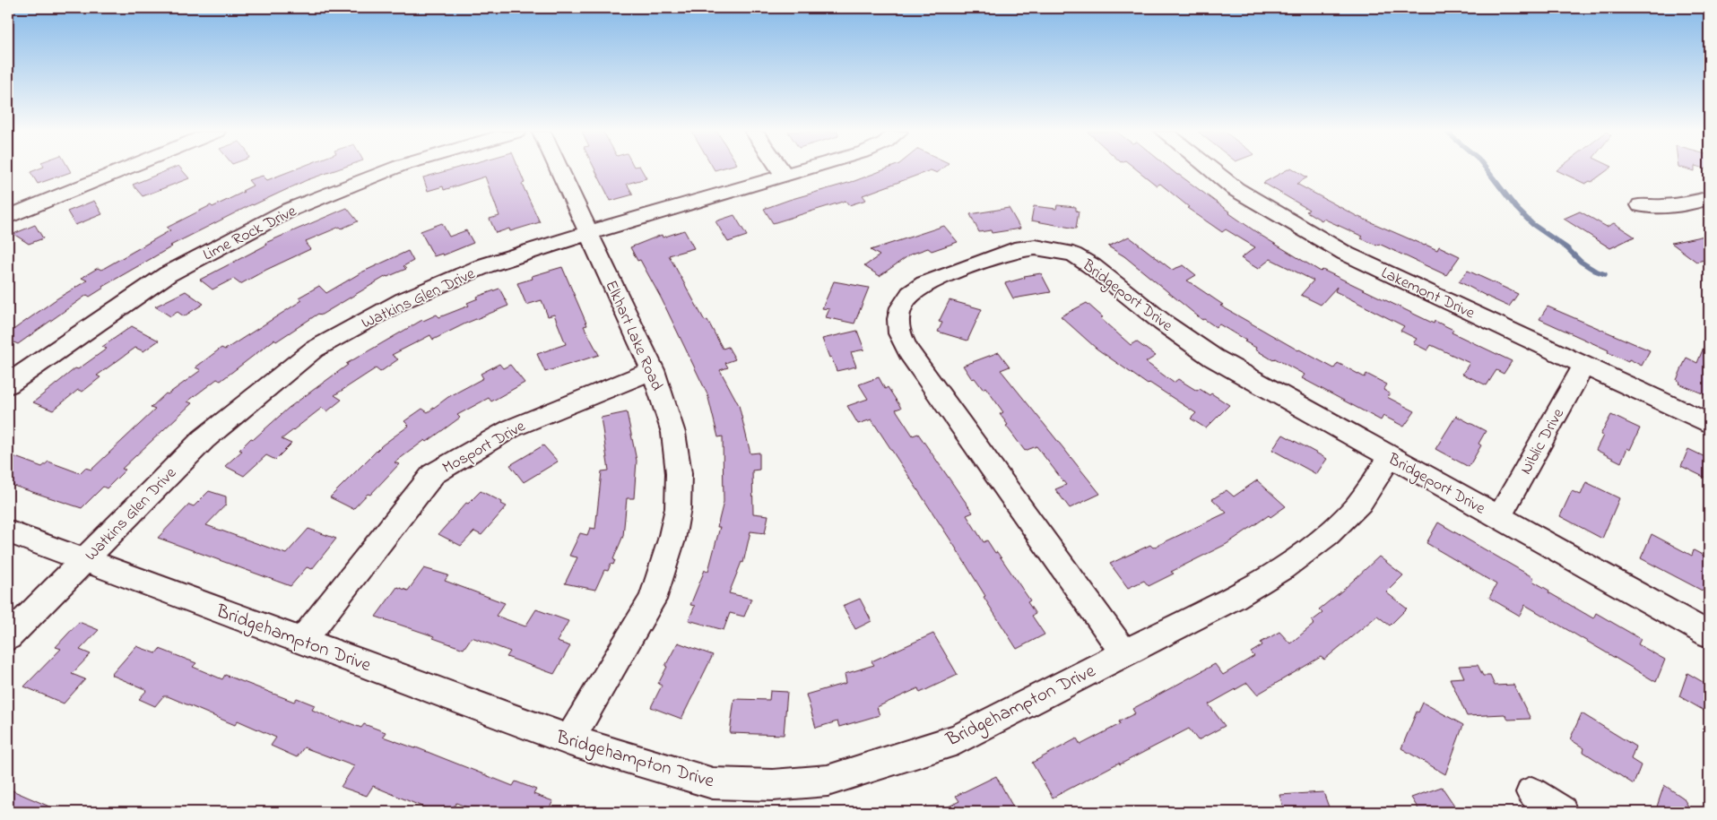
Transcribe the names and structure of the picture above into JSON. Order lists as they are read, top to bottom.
{
  "streets": {
    "street": [
      "Lime Rock Drive",
      "Lakemont Drive",
      "Bridgeport Drive",
      "Watkins Glen Drive",
      "Elkhart Lake Road",
      "Niblic Drive",
      "Mosport Drive",
      "Bridgehampton Drive"
    ]
  },
  "crossings": [
    ["Lakemont Drive", "Niblic Drive"],
    ["Bridgeport Drive", "Niblic Drive"],
    ["Bridgeport Drive", "Bridgehampton Drive"],
    ["Watkins Glen Drive", "Elkhart Lake Road"],
    ["Watkins Glen Drive", "Bridgehampton Drive"],
    ["Elkhart Lake Road", "Mosport Drive"],
    ["Elkhart Lake Road", "Bridgehampton Drive"],
    ["Mosport Drive", "Bridgehampton Drive"]
  ]
}
